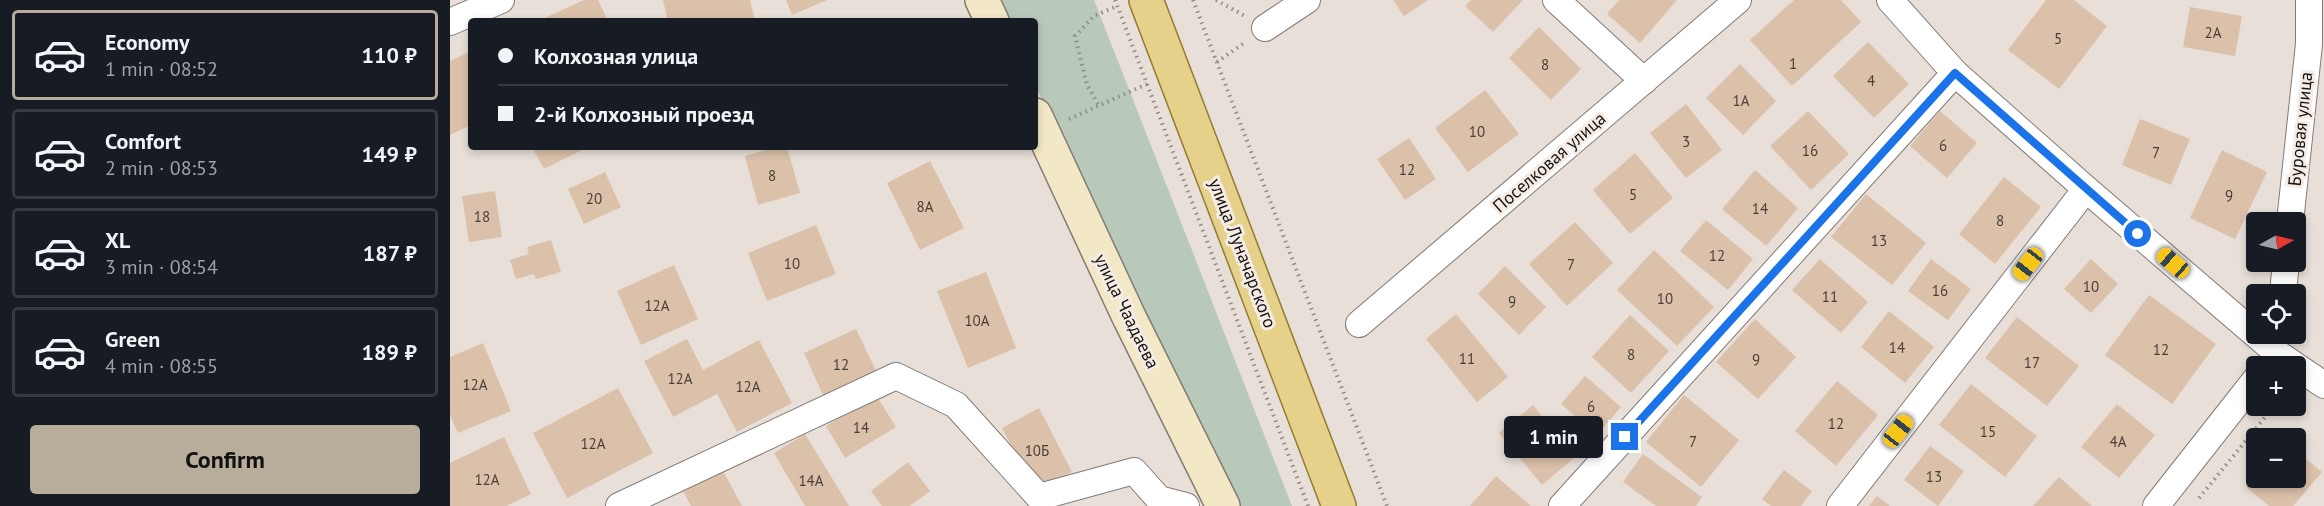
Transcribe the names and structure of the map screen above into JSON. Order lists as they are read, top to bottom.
{
  "streets": {
    "main road": ["улица Луначарского"],
    "street": ["Буровая улица", "Поселковая улица", "улица Чаадаева"]
  },
  "house_numbers": [
    "2А",
    "5",
    "1",
    "8",
    "4",
    "1А",
    "10",
    "3",
    "6",
    "16",
    "7",
    "12",
    "8",
    "5",
    "9",
    "20",
    "8А",
    "14",
    "18",
    "8",
    "13",
    "12",
    "10",
    "7",
    "10",
    "16",
    "11",
    "10",
    "9",
    "12А",
    "10А",
    "14",
    "12",
    "8",
    "11",
    "9",
    "17",
    "12",
    "12А",
    "12А",
    "12А",
    "6",
    "12",
    "14",
    "15",
    "7",
    "4А",
    "12А",
    "10Б",
    "13",
    "12А",
    "14А"
  ],
  "north": "right",
  "page": {
    "list": [
      {
        "name": "Economy",
        "note": "1 min · 08:52",
        "value": "110 ₽"
      },
      {
        "name": "Comfort",
        "note": "2 min · 08:53",
        "value": "149 ₽"
      },
      {
        "name": "XL",
        "note": "3 min · 08:54",
        "value": "187 ₽"
      },
      {
        "name": "Green",
        "note": "4 min · 08:55",
        "value": "189 ₽"
      }
    ],
    "banner": ["Колхозная улица", "2-й Колхозный проезд"],
    "map_buttons": ["+", "−"],
    "buttons": "Confirm",
    "bubble": "1 min"
  }
}
